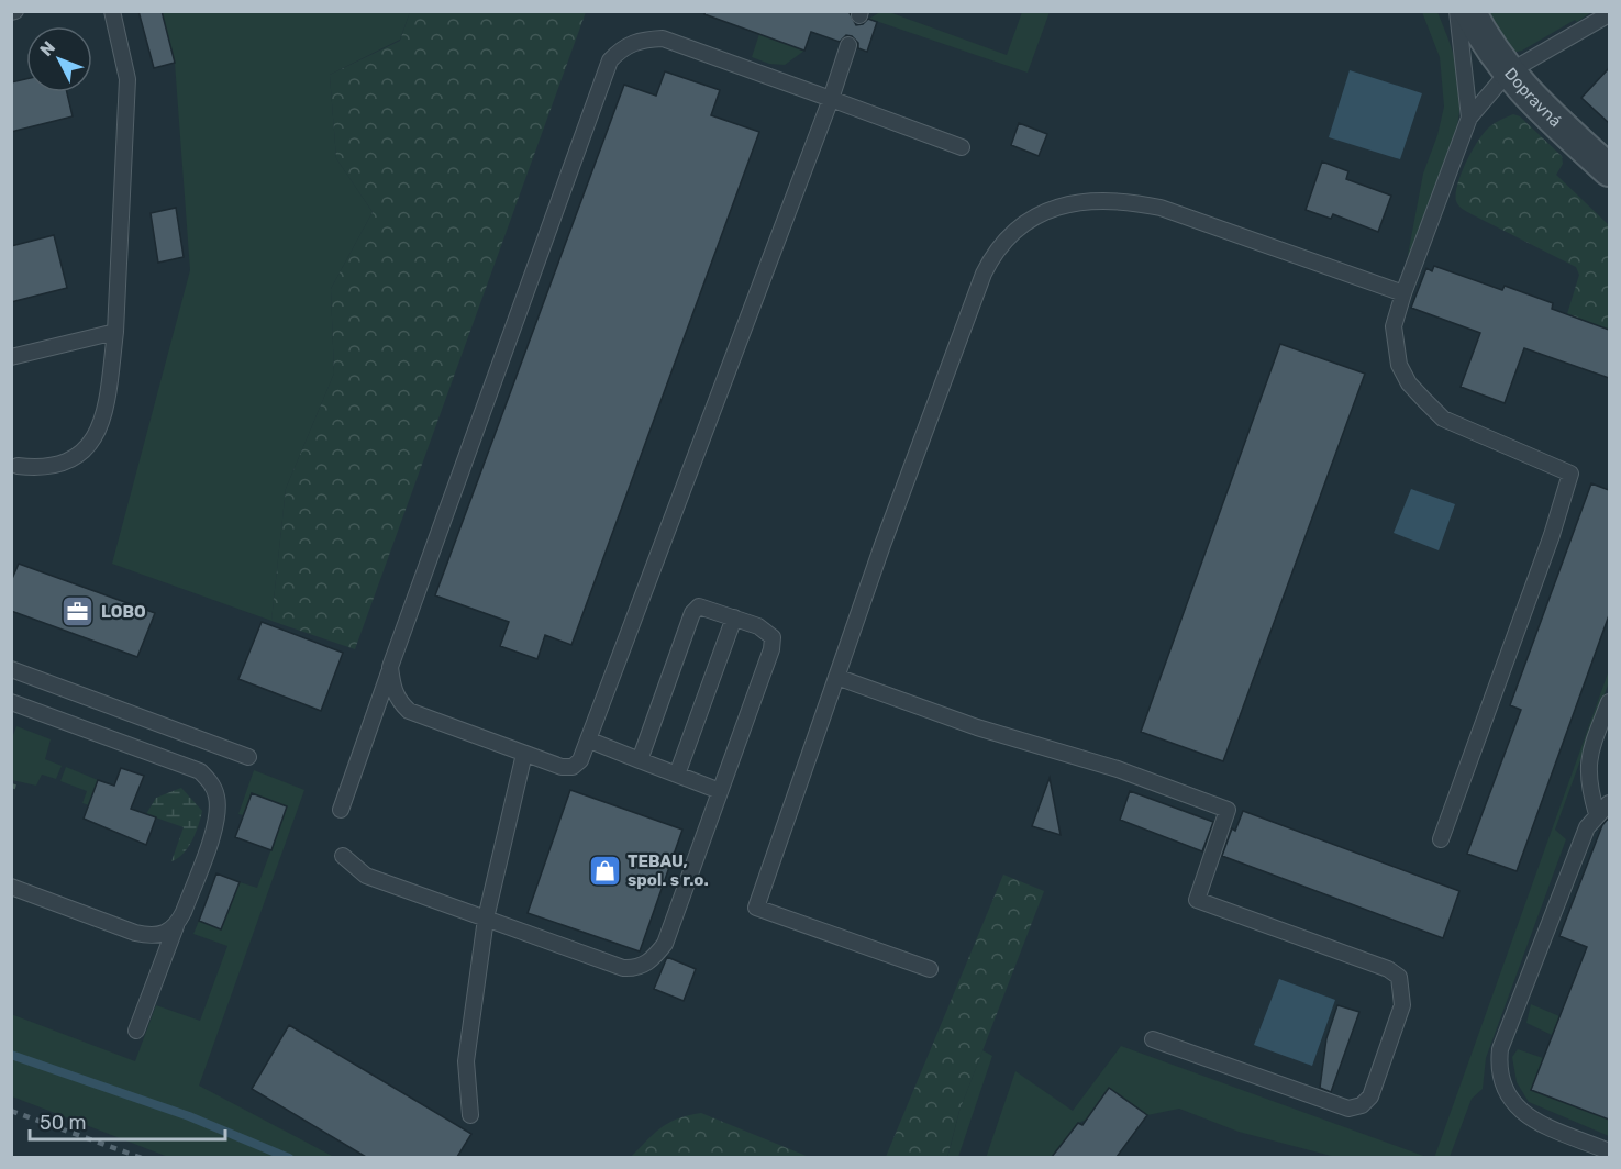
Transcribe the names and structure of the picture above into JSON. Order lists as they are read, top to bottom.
{
  "streets": {
    "street": ["Dopravná"]
  },
  "places": {
    "office": ["LOBO"],
    "shop": ["TEBAU, spol. s r.o."]
  },
  "scale_bar": "50 m",
  "north": "top left"
}
